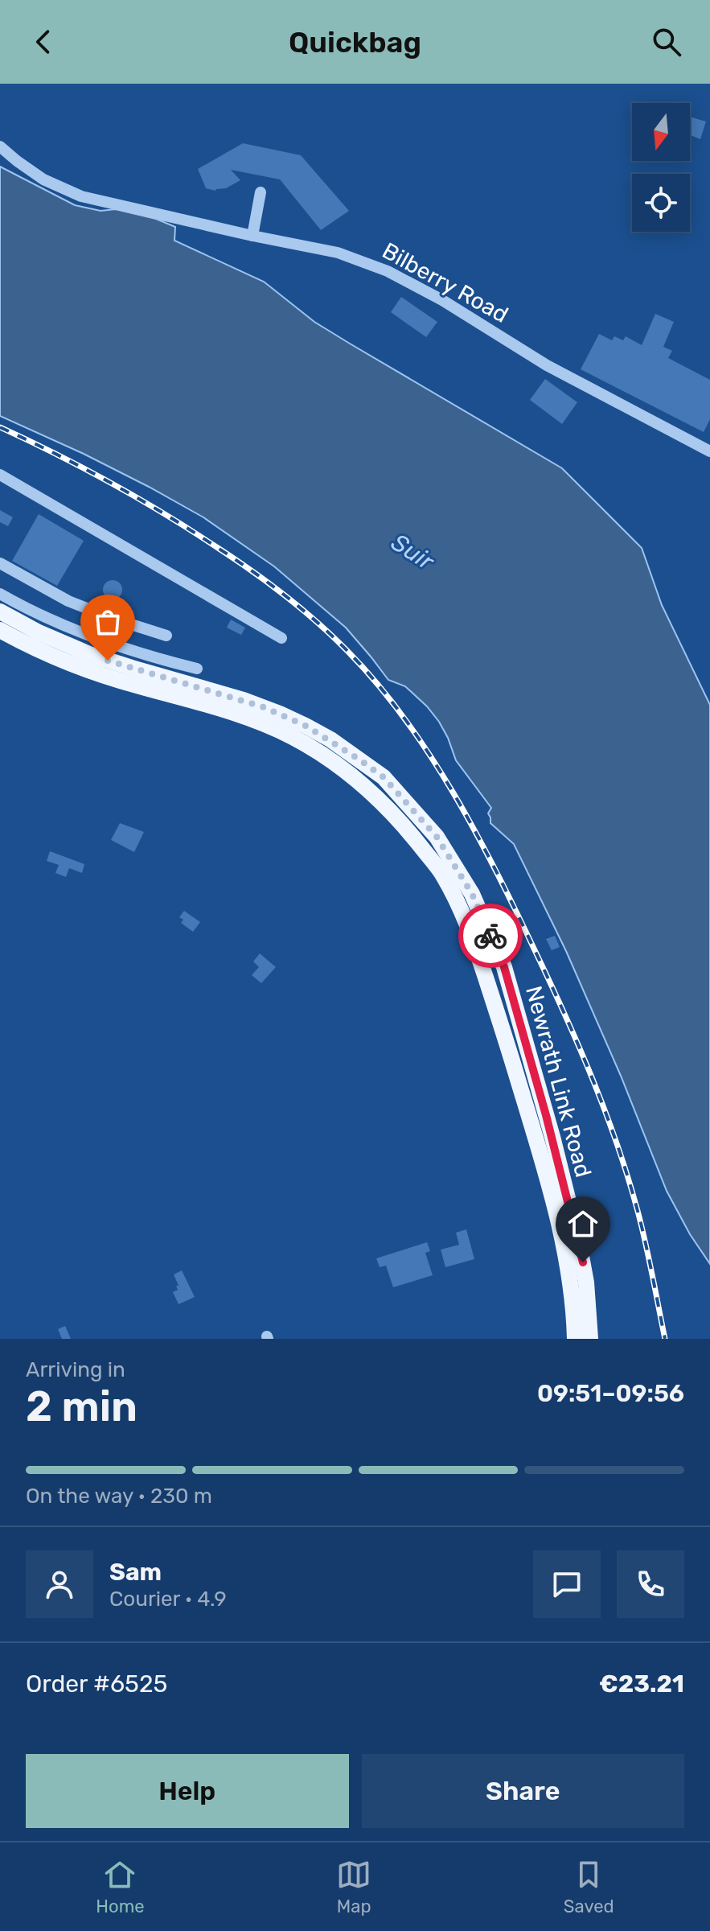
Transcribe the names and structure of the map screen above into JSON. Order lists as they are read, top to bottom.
{
  "streets": {
    "main road": ["Newrath Link Road"],
    "street": ["Bilberry Road"]
  },
  "water": ["Suir"],
  "north": "bottom",
  "page": {
    "header": "Quickbag",
    "heading": ["2 min", "Arriving in", "09:51–09:56"],
    "panel": [
      "Sam",
      "Courier · 4.9",
      "Order #6525",
      "€23.21"
    ],
    "bar": "On the way · 230 m",
    "buttons": ["Help", "Share"],
    "tabs": ["Home", "Map", "Saved"]
  }
}
